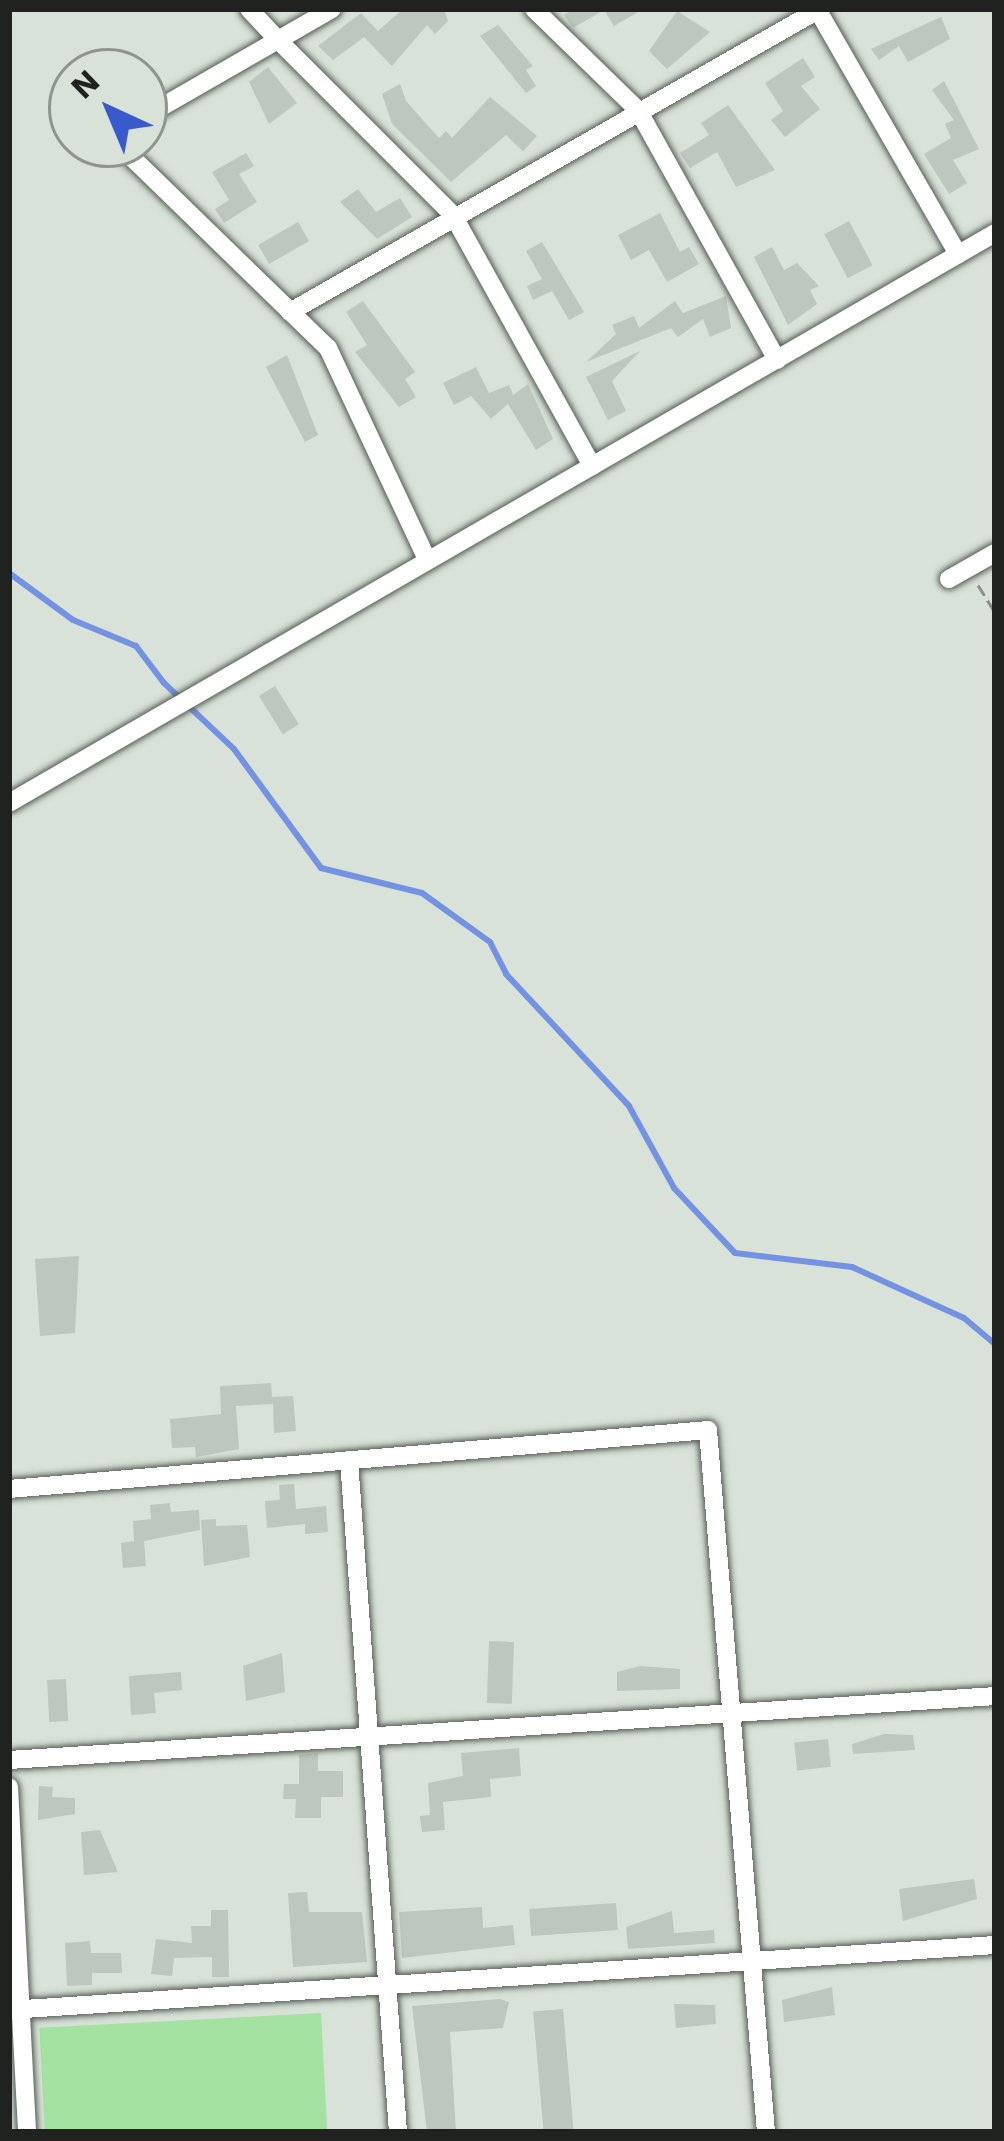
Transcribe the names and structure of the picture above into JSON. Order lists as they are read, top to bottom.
{
  "north": "top left"
}
